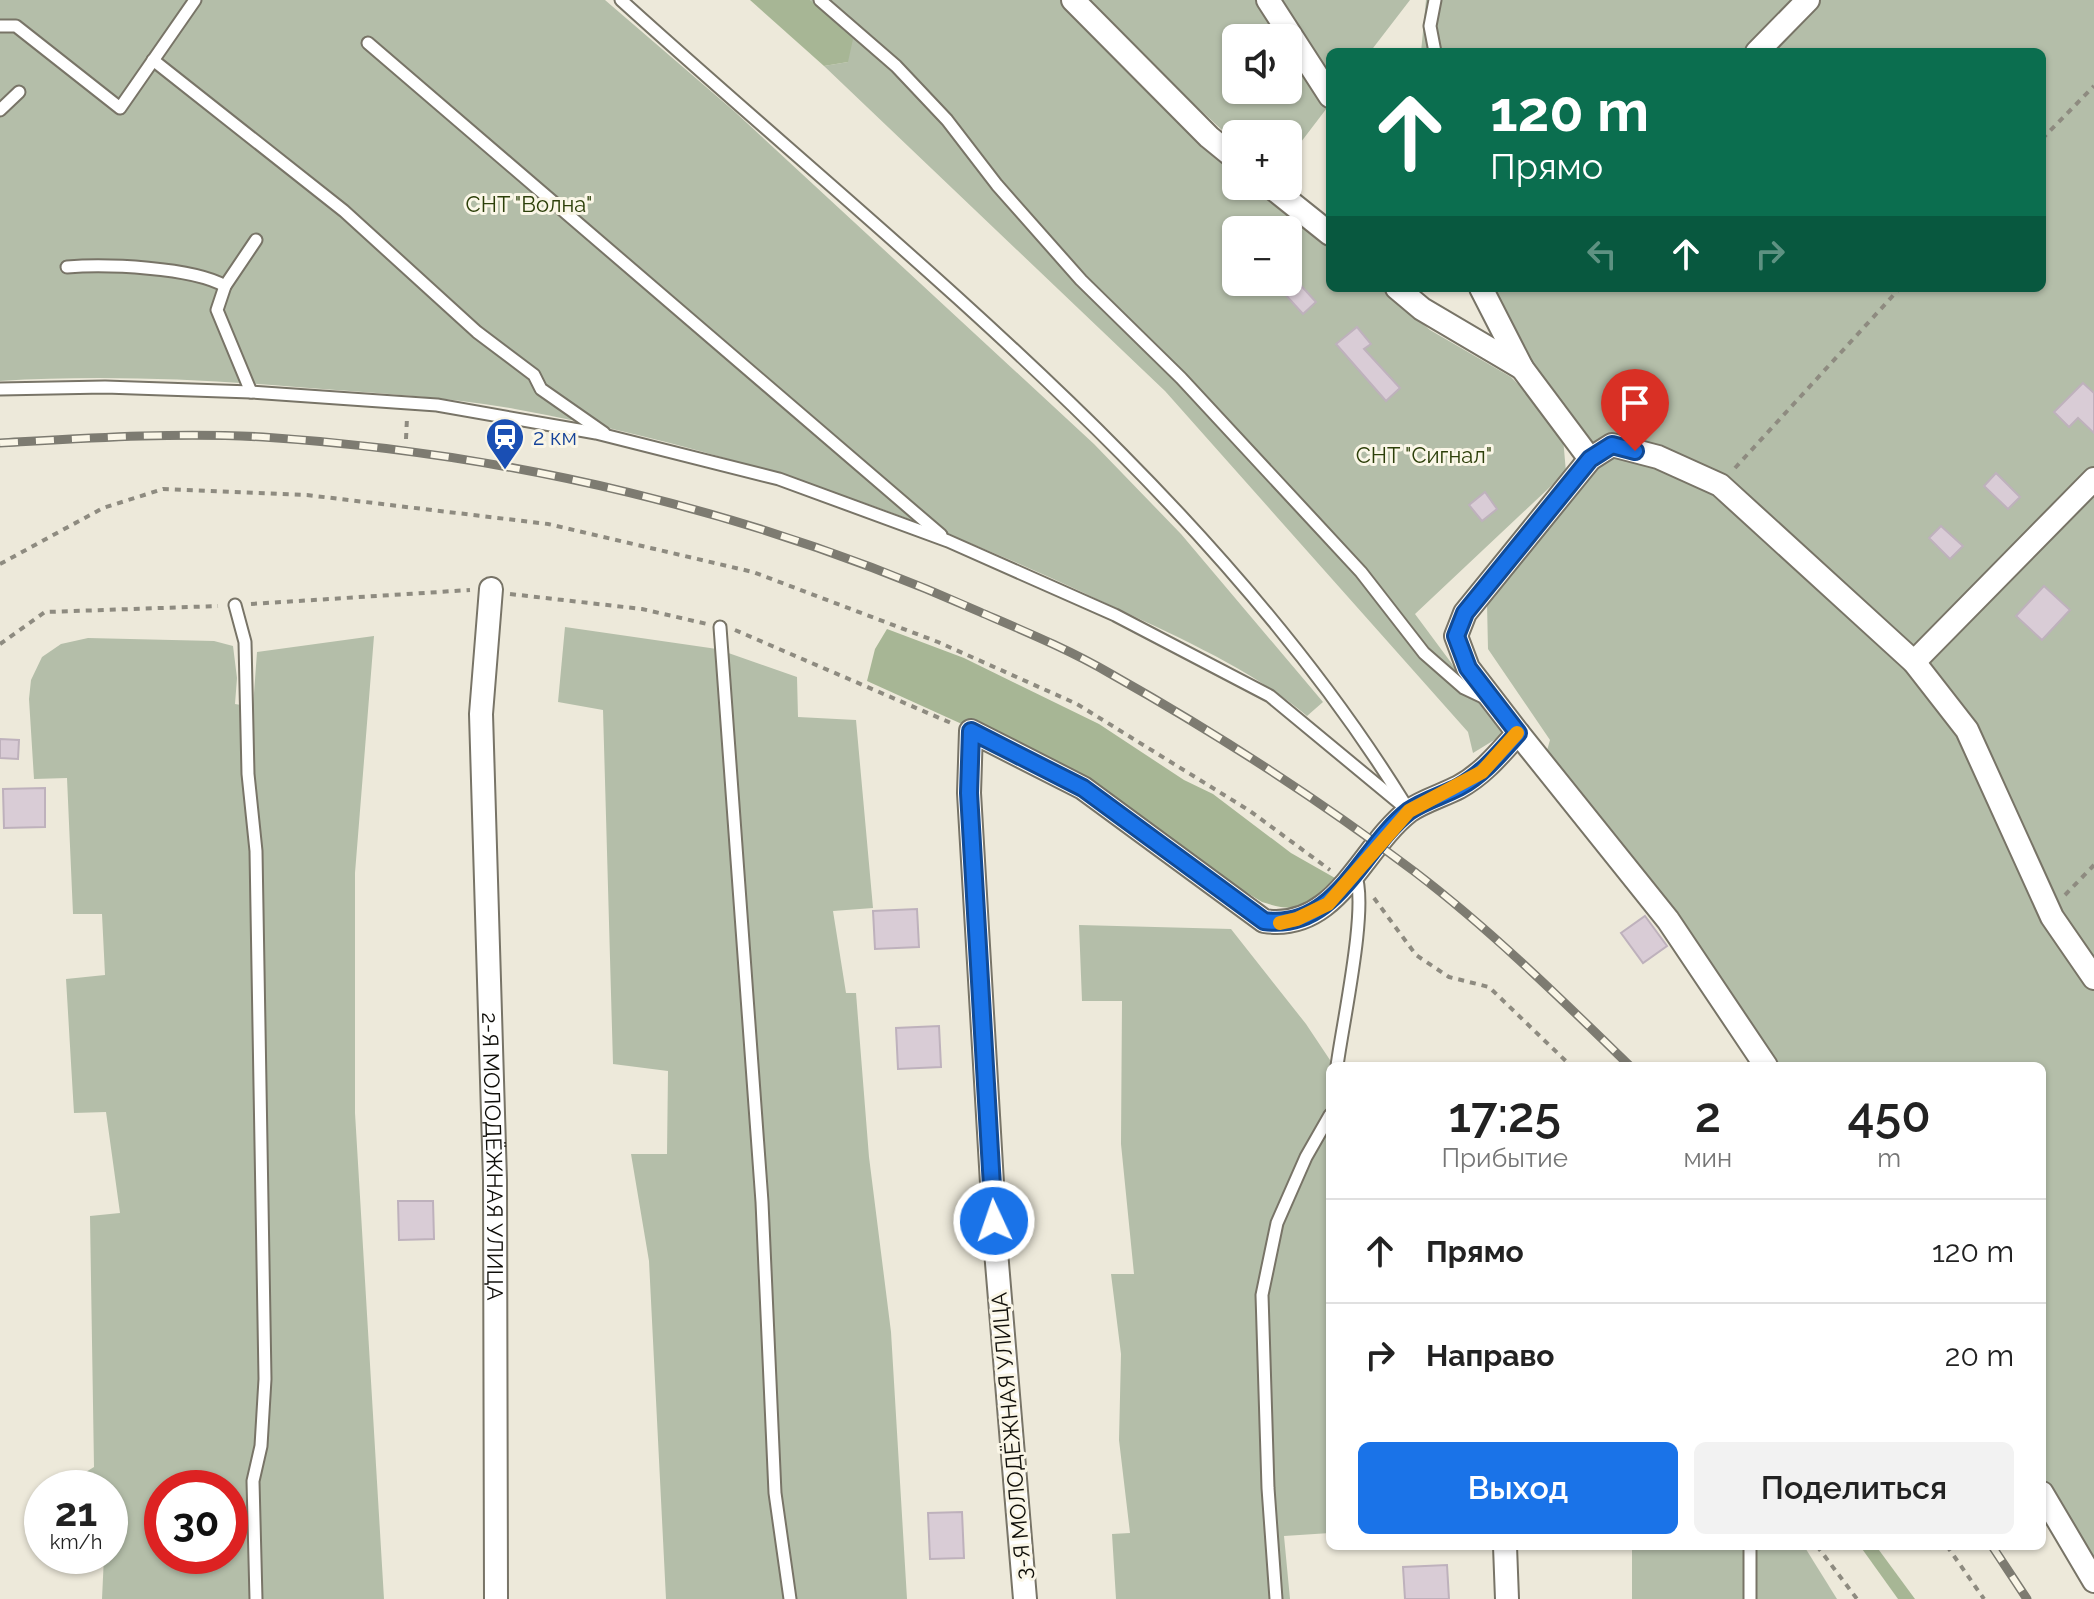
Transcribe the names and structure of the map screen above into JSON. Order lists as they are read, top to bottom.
{
  "streets": {
    "street": ["2-Я МОЛОДЁЖНАЯ УЛИЦА", "3-Я МОЛОДЁЖНАЯ УЛИЦА"]
  },
  "parks": ["СНТ \"Волна\"", "СНТ \"Сигнал\""],
  "places": {
    "station": ["2 км"]
  },
  "page": {
    "map_buttons": ["+", "−"],
    "turn": ["120 m", "Прямо"],
    "eta": [
      "17:25",
      "Прибытие",
      "2",
      "мин",
      "450",
      "m"
    ],
    "list": [
      {
        "name": "Прямо",
        "value": "120 m"
      },
      {
        "name": "Направо",
        "value": "20 m"
      }
    ],
    "buttons": ["Выход", "Поделиться"],
    "speed": "21 km/h",
    "limit": "30"
  }
}
